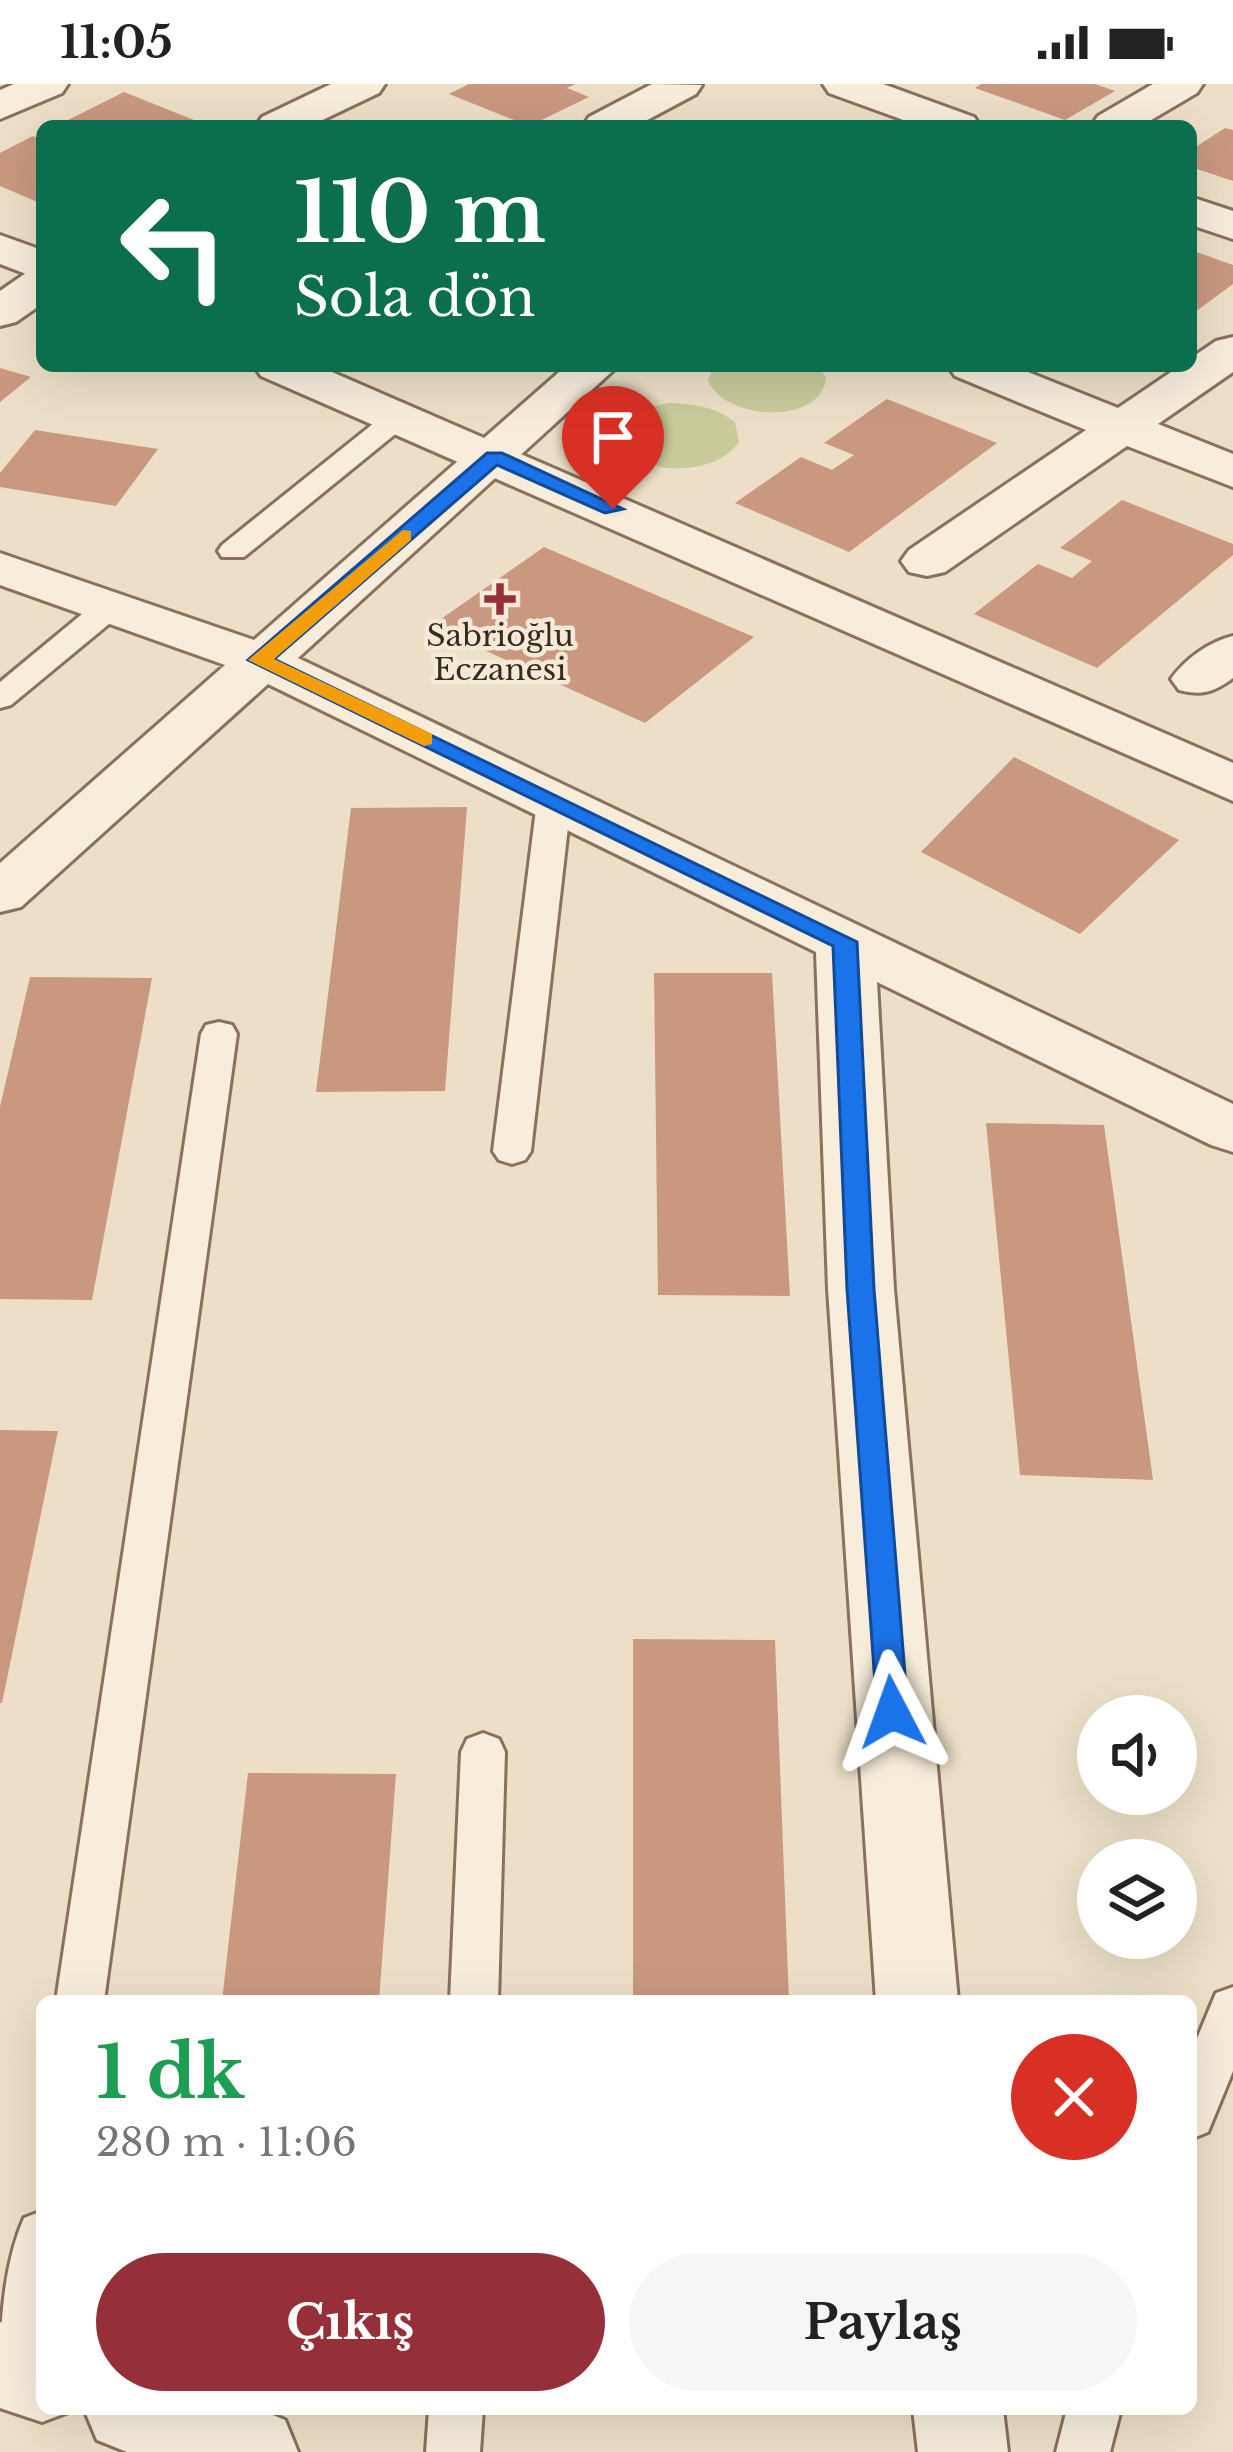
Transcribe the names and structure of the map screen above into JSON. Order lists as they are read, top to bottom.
{
  "places": {
    "health": ["Sabrioğlu Eczanesi"]
  },
  "page": {
    "status": "11:05",
    "turn": ["110 m", "Sola dön"],
    "heading": ["1 dk", "280 m · 11:06"],
    "buttons": ["Çıkış", "Paylaş"]
  }
}
